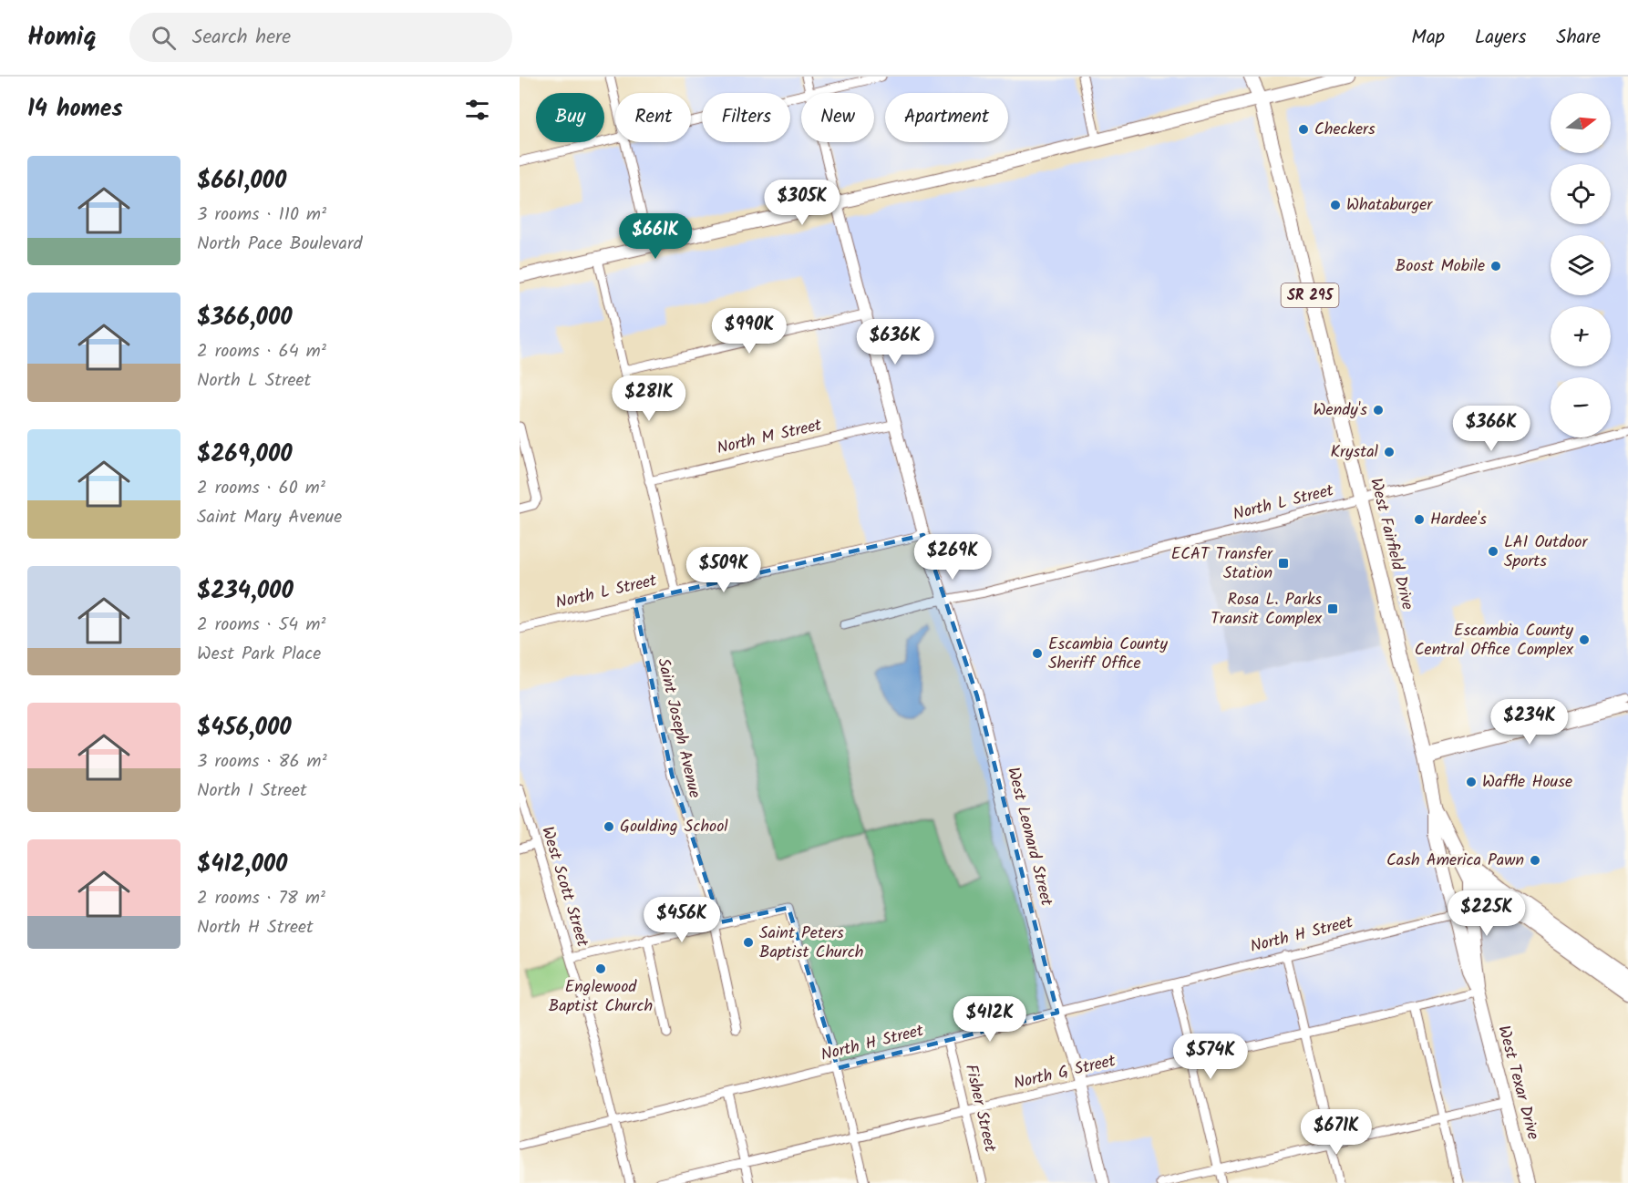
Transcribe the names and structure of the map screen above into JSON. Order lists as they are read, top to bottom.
{
  "streets": {
    "main road": ["SR 295", "West Fairfield Drive", "West Texar Drive"],
    "street": [
      "North M Street",
      "North L Street",
      "Saint Joseph Avenue",
      "West Leonard Street",
      "West Scott Street",
      "North H Street",
      "North G Street",
      "Fisher Street"
    ]
  },
  "crossings": [
    ["SR 295", "West Fairfield Drive"],
    ["SR 295", "West Texar Drive"],
    ["North M Street", "West Leonard Street"],
    ["North L Street", "West Fairfield Drive"],
    ["North L Street", "Saint Joseph Avenue"],
    ["North L Street", "West Leonard Street"],
    ["West Fairfield Drive", "West Texar Drive"],
    ["West Leonard Street", "North H Street"],
    ["West Leonard Street", "North G Street"],
    ["West Scott Street", "North H Street"],
    ["North H Street", "West Texar Drive"],
    ["North H Street", "Fisher Street"],
    ["North G Street", "West Texar Drive"],
    ["North G Street", "Fisher Street"]
  ],
  "places": {
    "other": [
      "Checkers",
      "Whataburger",
      "Boost Mobile",
      "Wendy's",
      "Krystal",
      "Hardee's",
      "LAI Outdoor Sports",
      "Escambia County Central Office Complex",
      "Escambia County Sheriff Office",
      "Waffle House",
      "Goulding School",
      "Cash America Pawn",
      "Saint Peters Baptist Church",
      "Englewood Baptist Church"
    ],
    "transit": ["ECAT Transfer Station", "Rosa L. Parks Transit Complex"]
  },
  "north": "right",
  "page": {
    "header": "Homiq",
    "search": "Search here",
    "nav": ["Map", "Layers", "Share"],
    "heading": "14 homes",
    "map_buttons": ["+", "−"],
    "chip": [
      "Buy",
      "Rent",
      "Filters",
      "New",
      "Apartment"
    ],
    "list": [
      {
        "name": "$661,000",
        "note": "3 rooms · 110 m² · North Pace Boulevard"
      },
      {
        "name": "$366,000",
        "note": "2 rooms · 64 m² · North L Street"
      },
      {
        "name": "$269,000",
        "note": "2 rooms · 60 m² · Saint Mary Avenue"
      },
      {
        "name": "$234,000",
        "note": "2 rooms · 54 m² · West Park Place"
      },
      {
        "name": "$456,000",
        "note": "3 rooms · 86 m² · North I Street"
      },
      {
        "name": "$412,000",
        "note": "2 rooms · 78 m² · North H Street"
      }
    ],
    "price": [
      "$305K",
      "$661K",
      "$990K",
      "$636K",
      "$281K",
      "$366K",
      "$269K",
      "$509K",
      "$234K",
      "$225K",
      "$456K",
      "$412K",
      "$574K",
      "$671K"
    ]
  }
}
